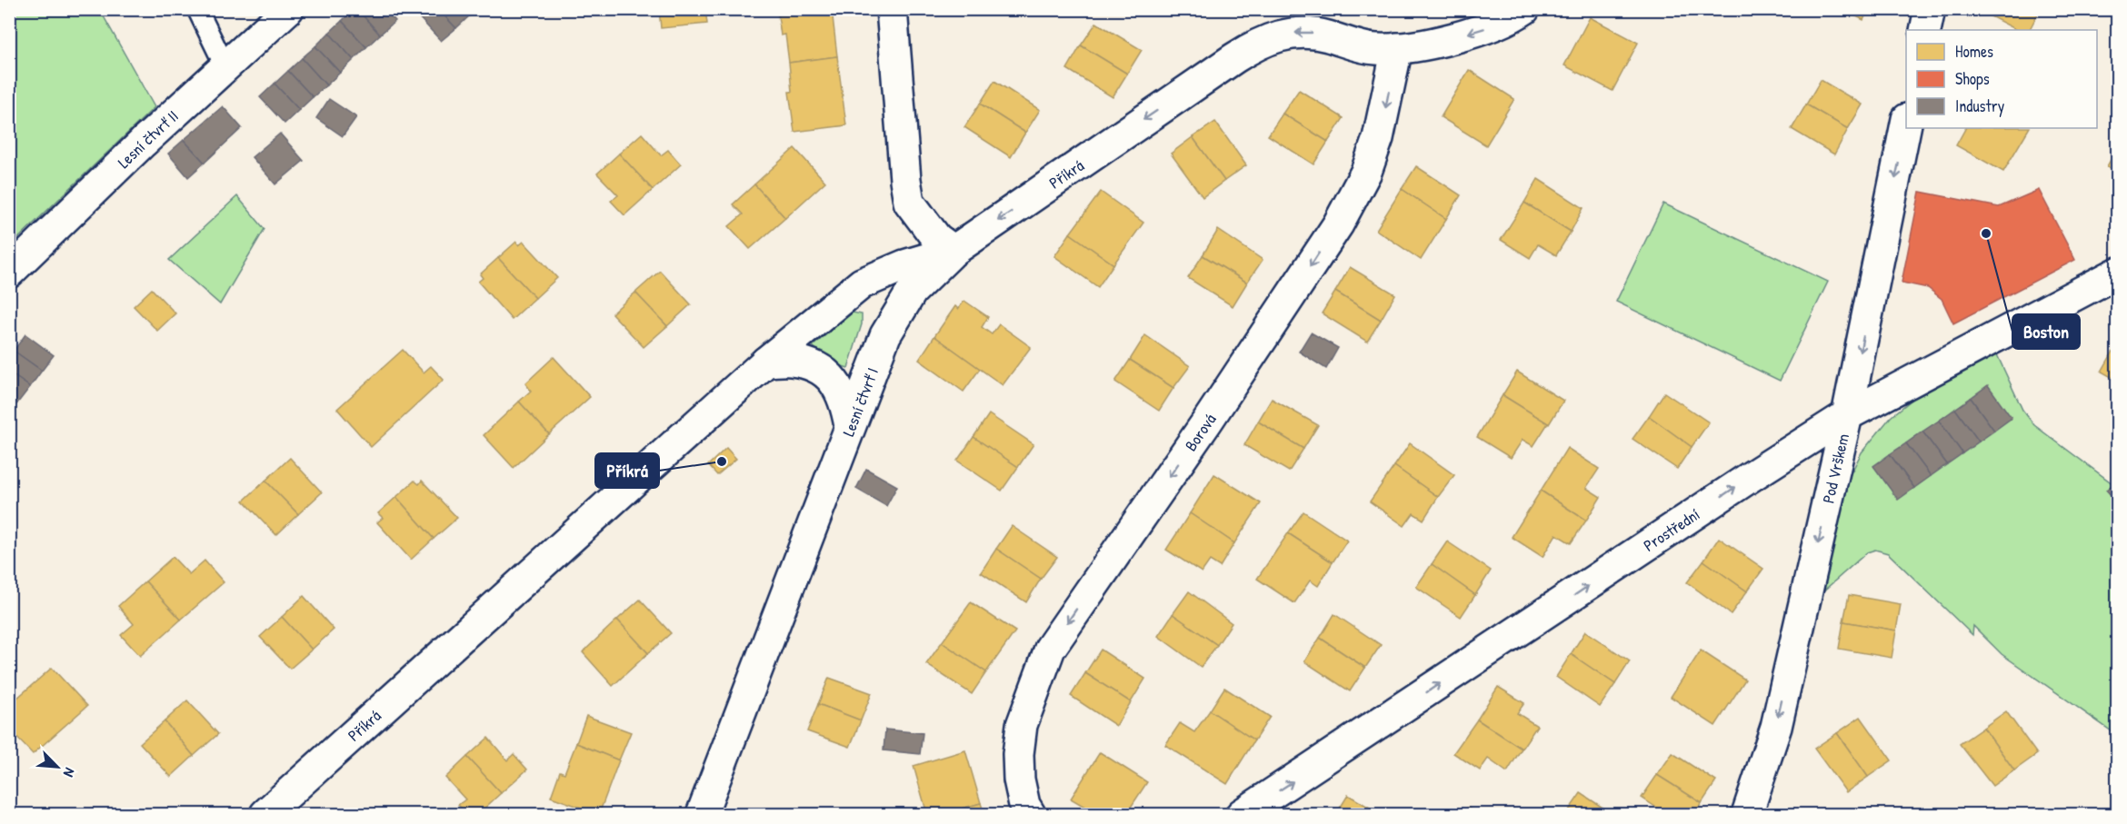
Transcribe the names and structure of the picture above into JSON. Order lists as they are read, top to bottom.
{
  "streets": {
    "street": [
      "Lesní čtvrť II",
      "Příkrá",
      "Lesní čtvrť I",
      "Borová",
      "Pod Vrškem",
      "Prostřední"
    ]
  },
  "crossings": [
    ["Příkrá", "Lesní čtvrť I"],
    ["Příkrá", "Borová"],
    ["Pod Vrškem", "Prostřední"]
  ],
  "one_way": [
    "Příkrá",
    "Borová",
    "Pod Vrškem",
    "Prostřední"
  ],
  "places": ["Boston", "Příkrá"],
  "legend": ["Homes", "Shops", "Industry"],
  "north": "bottom right"
}
